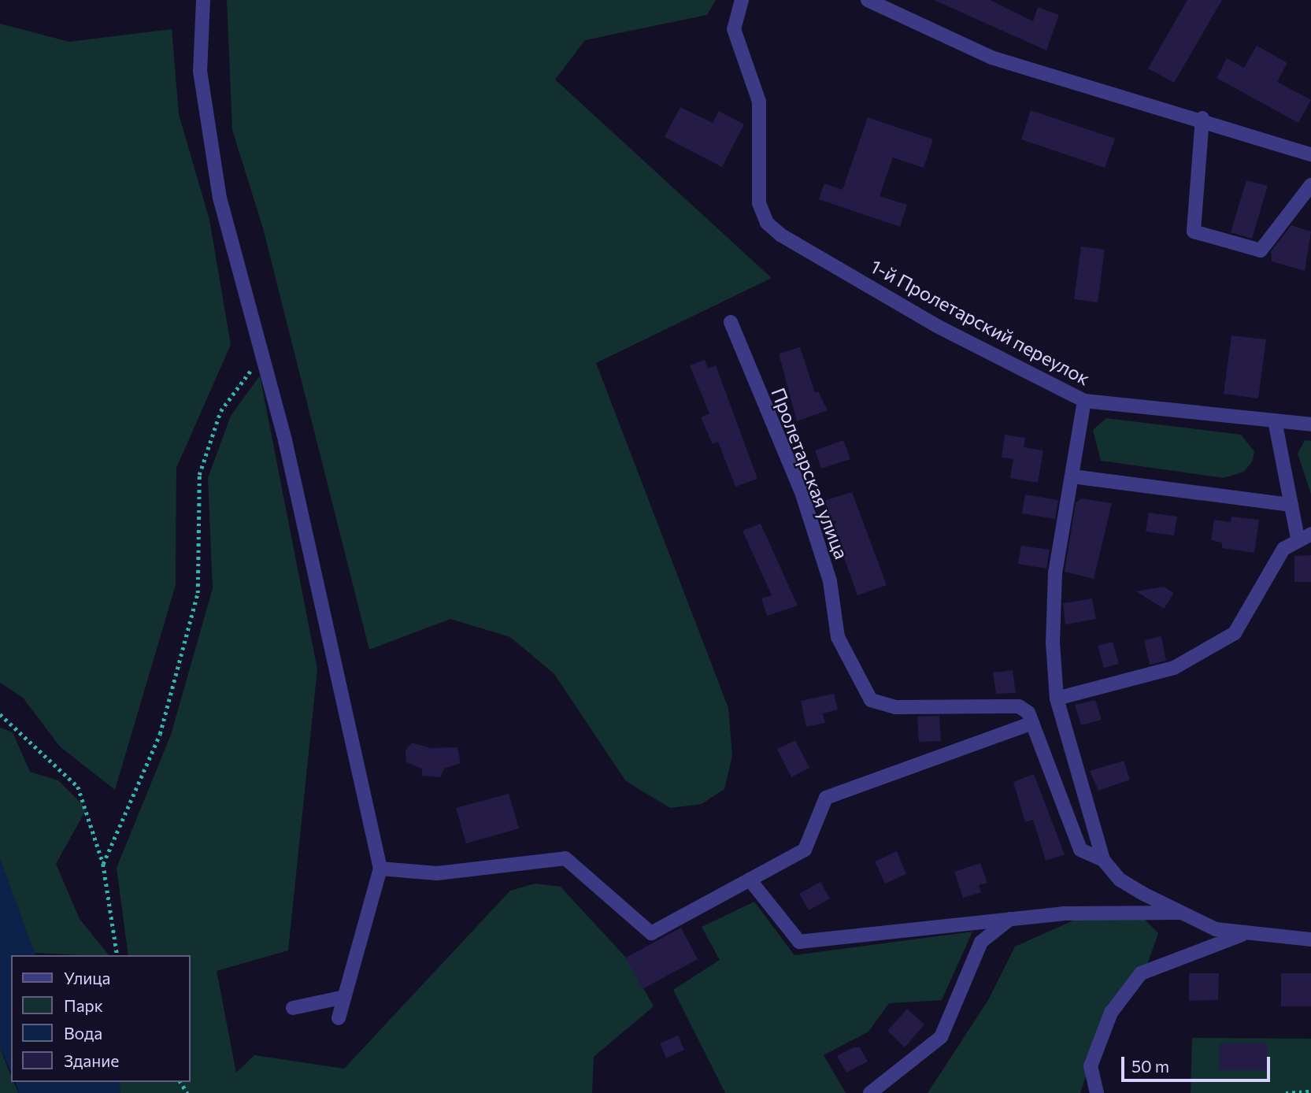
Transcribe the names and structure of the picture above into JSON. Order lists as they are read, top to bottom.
{
  "streets": {
    "street": ["1-й Пролетарский переулок", "Пролетарская улица"]
  },
  "legend": [
    "Улица",
    "Парк",
    "Вода",
    "Здание"
  ],
  "scale_bar": "50 m"
}
